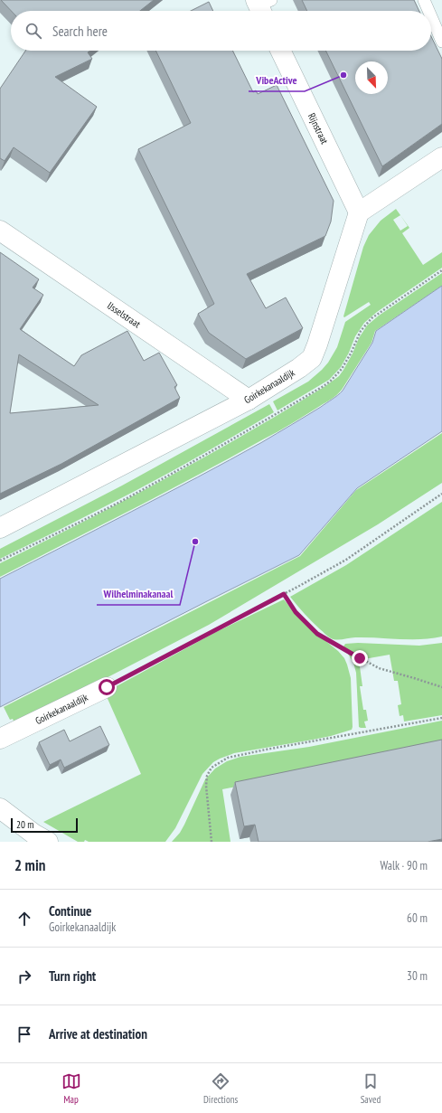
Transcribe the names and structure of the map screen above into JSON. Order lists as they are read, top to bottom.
{
  "streets": {
    "street": ["Rijnstraat", "IJsselstraat", "Goirkekanaaldijk"]
  },
  "crossings": [
    ["Rijnstraat", "Goirkekanaaldijk"],
    ["IJsselstraat", "Goirkekanaaldijk"]
  ],
  "places": ["VibeActive", "Wilhelminakanaal"],
  "scale_bar": "20 m",
  "north": "bottom right",
  "page": {
    "search": "Search here",
    "scale": "20 m",
    "heading": ["2 min", "Walk · 90 m"],
    "list": [
      ["Continue", "Goirkekanaaldijk", "60 m"],
      ["Turn right", "30 m"],
      "Arrive at destination"
    ],
    "nav": ["Map", "Directions", "Saved"]
  }
}
